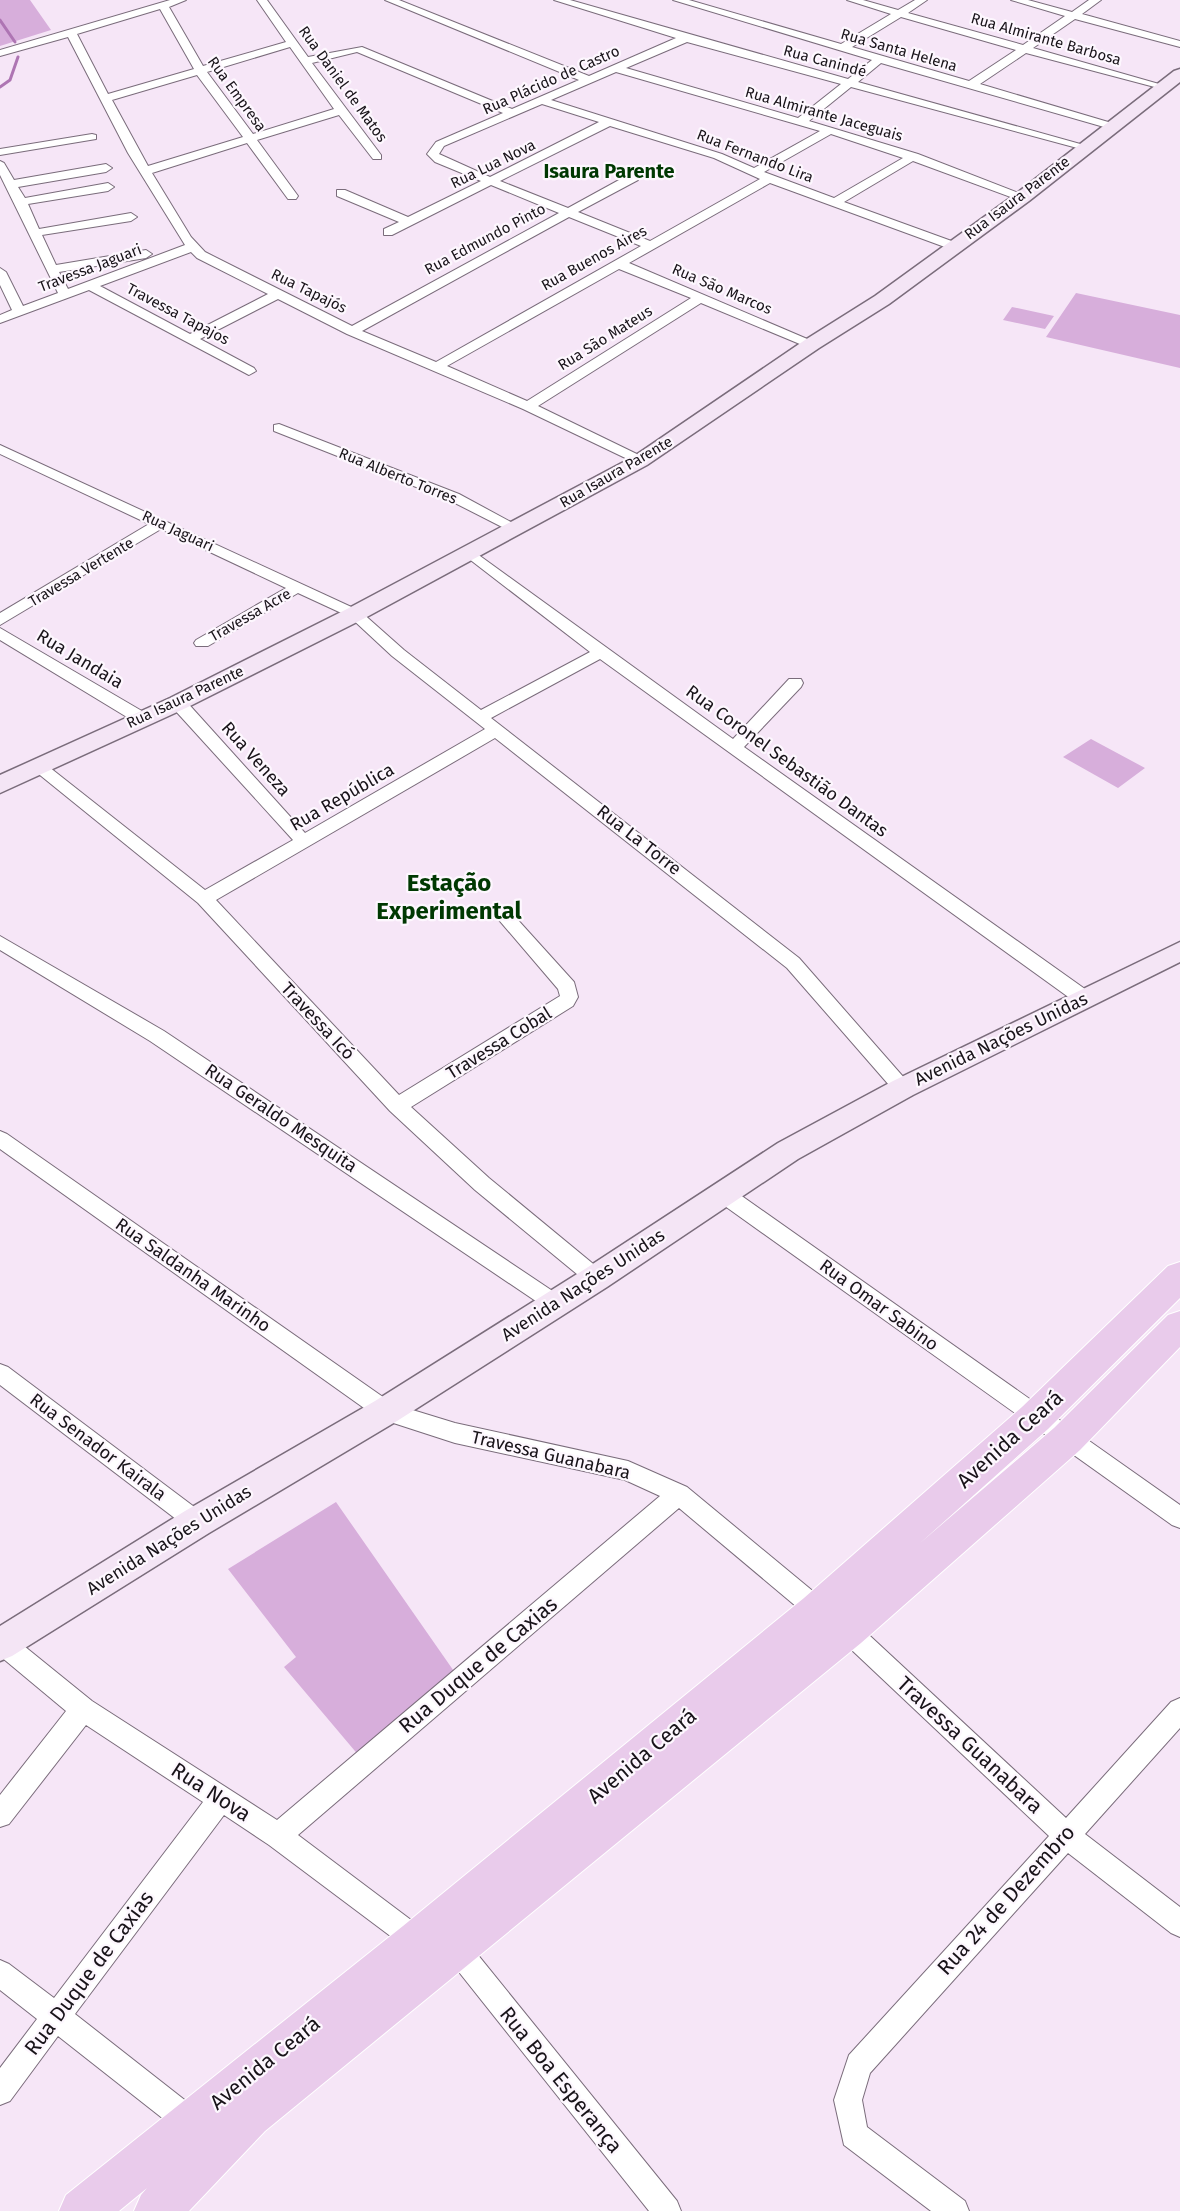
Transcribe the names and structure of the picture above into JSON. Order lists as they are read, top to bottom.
{
  "streets": {
    "main road": ["Avenida Ceará"],
    "street": [
      "Rua Almirante Barbosa",
      "Rua Santa Helena",
      "Rua Canindé",
      "Rua Plácido de Castro",
      "Rua Daniel de Matos",
      "Rua Empresa",
      "Rua Almirante Jaceguais",
      "Rua Fernando Lira",
      "Rua Lua Nova",
      "Rua Isaura Parente",
      "Rua Edmundo Pinto",
      "Rua Buenos Aires",
      "Travessa Jaguari",
      "Rua São Marcos",
      "Rua Tapajós",
      "Travessa Tapajos",
      "Rua São Mateus",
      "Rua Alberto Torres",
      "Rua Jaguari",
      "Travessa Vertente",
      "Travessa Acre",
      "Rua Jandaia",
      "Rua Veneza",
      "Rua Coronel Sebastião Dantas",
      "Rua República",
      "Rua La Torre",
      "Travessa Icó",
      "Avenida Nações Unidas",
      "Travessa Cobal",
      "Rua Geraldo Mesquita",
      "Rua Saldanha Marinho",
      "Rua Omar Sabino",
      "Rua Senador Kairala",
      "Travessa Guanabara",
      "Rua Duque de Caxias",
      "Rua Nova",
      "Rua 24 de Dezembro",
      "Rua Boa Esperança"
    ]
  },
  "crossings": [
    ["Rua Almirante Barbosa", "Rua Isaura Parente"],
    ["Rua Santa Helena", "Rua Isaura Parente"],
    ["Rua Canindé", "Rua Plácido de Castro"],
    ["Rua Canindé", "Rua Isaura Parente"],
    ["Rua Plácido de Castro", "Rua Almirante Jaceguais"],
    ["Rua Plácido de Castro", "Rua Fernando Lira"],
    ["Rua Plácido de Castro", "Rua Lua Nova"],
    ["Rua Almirante Jaceguais", "Rua Isaura Parente"],
    ["Rua Fernando Lira", "Rua Lua Nova"],
    ["Rua Fernando Lira", "Rua Isaura Parente"],
    ["Rua Fernando Lira", "Rua Buenos Aires"],
    ["Rua Isaura Parente", "Rua São Marcos"],
    ["Rua Isaura Parente", "Rua Tapajós"],
    ["Rua Isaura Parente", "Rua Alberto Torres"],
    ["Rua Isaura Parente", "Rua Jaguari"],
    ["Rua Isaura Parente", "Rua Jandaia"],
    ["Rua Isaura Parente", "Rua Veneza"],
    ["Rua Isaura Parente", "Rua Coronel Sebastião Dantas"],
    ["Rua Isaura Parente", "Rua La Torre"],
    ["Rua Isaura Parente", "Travessa Icó"],
    ["Rua Edmundo Pinto", "Rua Tapajós"],
    ["Rua Buenos Aires", "Rua São Marcos"],
    ["Rua Buenos Aires", "Rua Tapajós"],
    ["Travessa Jaguari", "Rua Tapajós"],
    ["Travessa Jaguari", "Travessa Tapajos"],
    ["Rua São Marcos", "Rua São Mateus"],
    ["Rua Tapajós", "Rua São Mateus"],
    ["Rua Jaguari", "Travessa Vertente"],
    ["Rua Jaguari", "Travessa Acre"],
    ["Rua Jaguari", "Rua La Torre"],
    ["Rua Veneza", "Rua República"],
    ["Rua Coronel Sebastião Dantas", "Avenida Nações Unidas"],
    ["Rua República", "Rua La Torre"],
    ["Rua República", "Travessa Icó"],
    ["Rua La Torre", "Avenida Nações Unidas"],
    ["Travessa Icó", "Avenida Nações Unidas"],
    ["Travessa Icó", "Travessa Cobal"],
    ["Avenida Nações Unidas", "Rua Geraldo Mesquita"],
    ["Avenida Nações Unidas", "Rua Saldanha Marinho"],
    ["Avenida Nações Unidas", "Rua Omar Sabino"],
    ["Avenida Nações Unidas", "Rua Senador Kairala"],
    ["Avenida Nações Unidas", "Travessa Guanabara"],
    ["Avenida Nações Unidas", "Rua Nova"],
    ["Rua Saldanha Marinho", "Travessa Guanabara"],
    ["Rua Omar Sabino", "Avenida Ceará"],
    ["Avenida Ceará", "Travessa Guanabara"],
    ["Avenida Ceará", "Rua Nova"],
    ["Avenida Ceará", "Rua Boa Esperança"],
    ["Travessa Guanabara", "Rua Duque de Caxias"],
    ["Travessa Guanabara", "Rua 24 de Dezembro"],
    ["Rua Duque de Caxias", "Rua Nova"],
    ["Rua Nova", "Rua Boa Esperança"]
  ],
  "districts": ["Isaura Parente", "Estação Experimental"]
}
